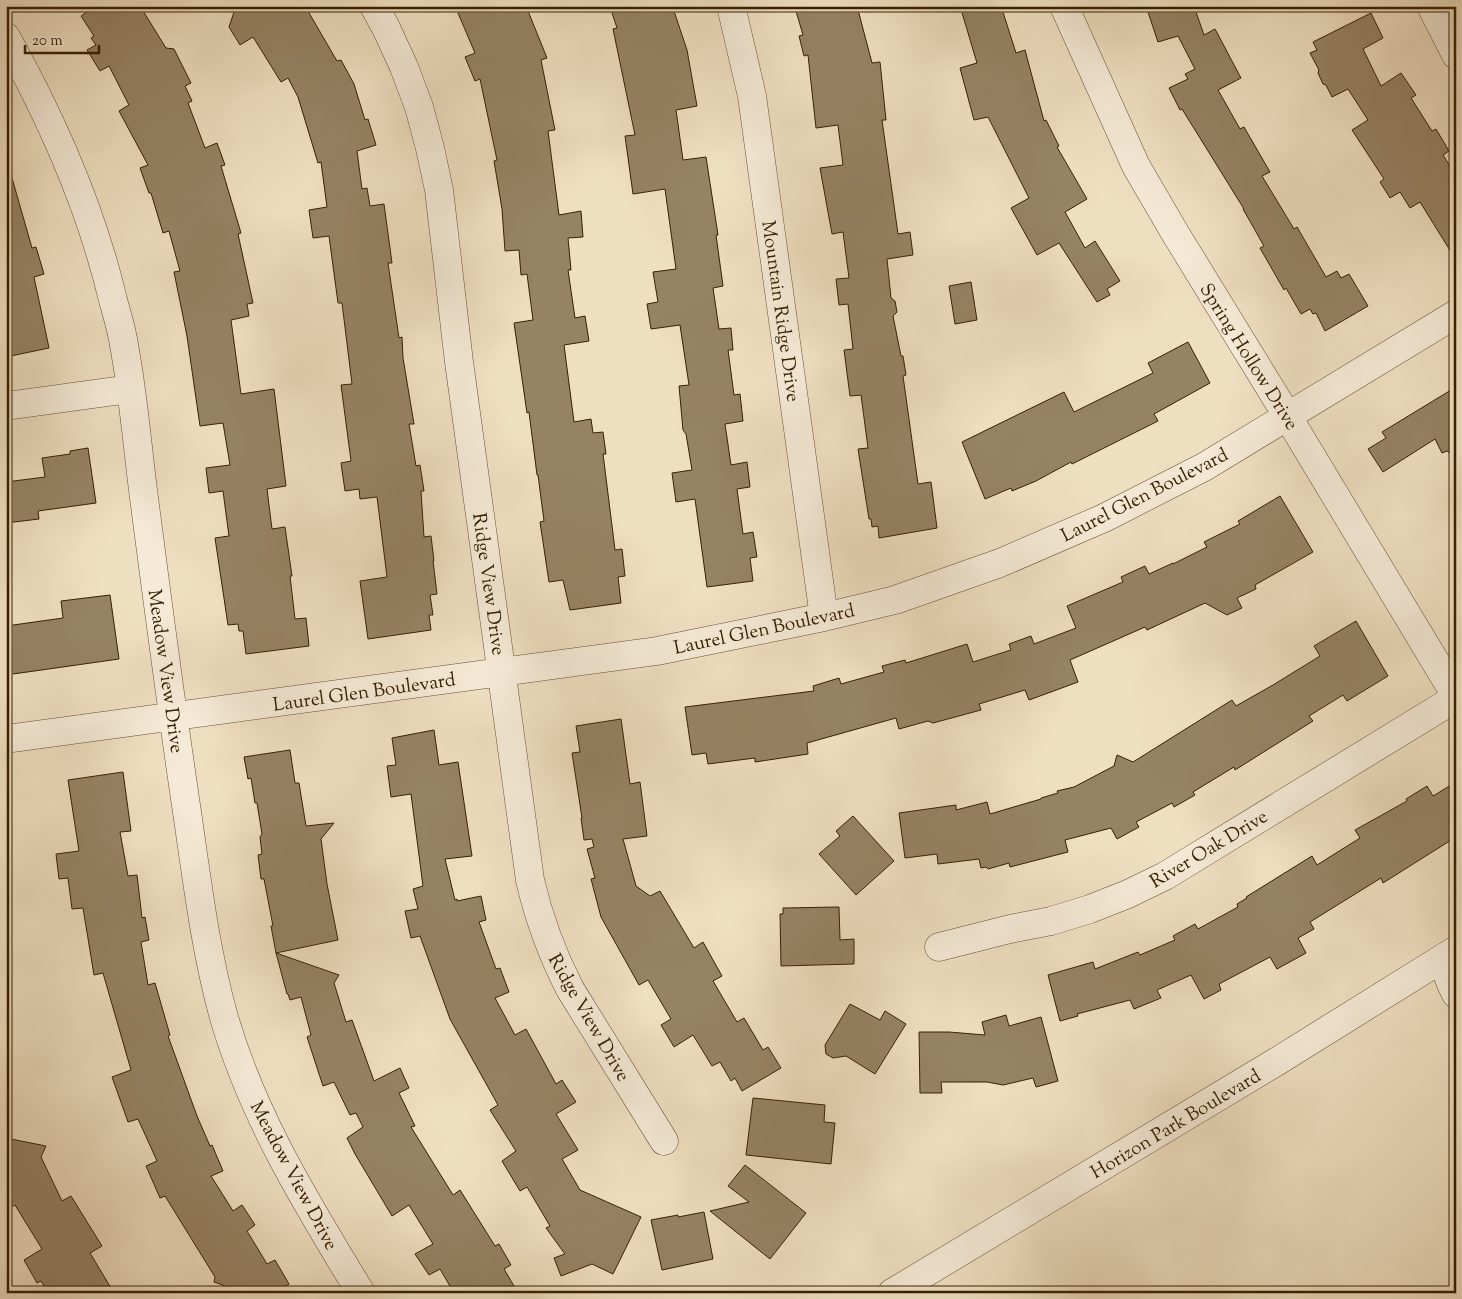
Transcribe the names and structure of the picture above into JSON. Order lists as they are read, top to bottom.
{
  "streets": {
    "street": [
      "Mountain Ridge Drive",
      "Spring Hollow Drive",
      "Laurel Glen Boulevard",
      "Ridge View Drive",
      "Meadow View Drive",
      "River Oak Drive",
      "Horizon Park Boulevard"
    ]
  },
  "crossings": [
    ["Mountain Ridge Drive", "Laurel Glen Boulevard"],
    ["Spring Hollow Drive", "Laurel Glen Boulevard"],
    ["Spring Hollow Drive", "River Oak Drive"],
    ["Laurel Glen Boulevard", "Ridge View Drive"],
    ["Laurel Glen Boulevard", "Meadow View Drive"]
  ],
  "scale_bar": "20 m"
}
